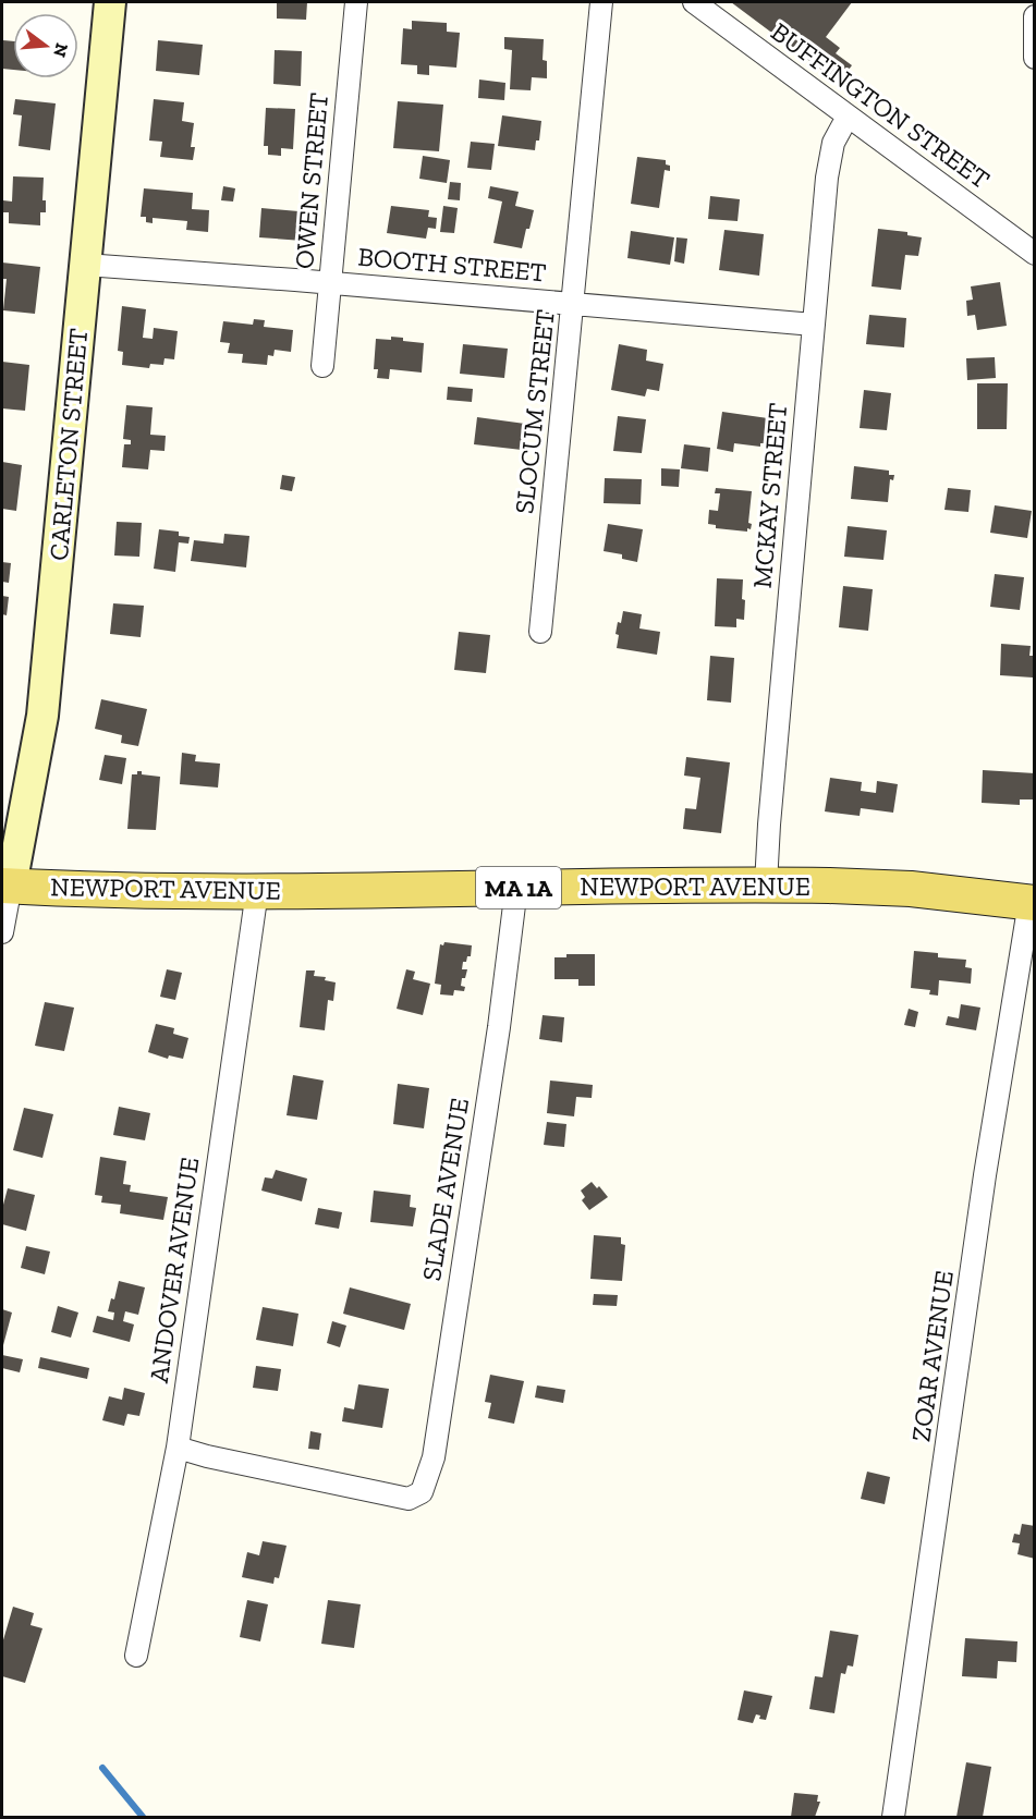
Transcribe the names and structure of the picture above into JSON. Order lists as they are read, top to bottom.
{
  "streets": {
    "main road": ["NEWPORT AVENUE", "MA 1A"],
    "street": [
      "BUFFINGTON STREET",
      "OWEN STREET",
      "BOOTH STREET",
      "SLOCUM STREET",
      "CARLETON STREET",
      "MCKAY STREET",
      "SLADE AVENUE",
      "ANDOVER AVENUE",
      "ZOAR AVENUE"
    ]
  },
  "crossings": [
    ["BUFFINGTON STREET", "MCKAY STREET"],
    ["OWEN STREET", "BOOTH STREET"],
    ["BOOTH STREET", "SLOCUM STREET"],
    ["BOOTH STREET", "CARLETON STREET"],
    ["BOOTH STREET", "MCKAY STREET"],
    ["CARLETON STREET", "NEWPORT AVENUE"],
    ["MCKAY STREET", "NEWPORT AVENUE"],
    ["NEWPORT AVENUE", "SLADE AVENUE"],
    ["NEWPORT AVENUE", "ANDOVER AVENUE"],
    ["NEWPORT AVENUE", "ZOAR AVENUE"],
    ["SLADE AVENUE", "ANDOVER AVENUE"]
  ],
  "north": "right"
}
